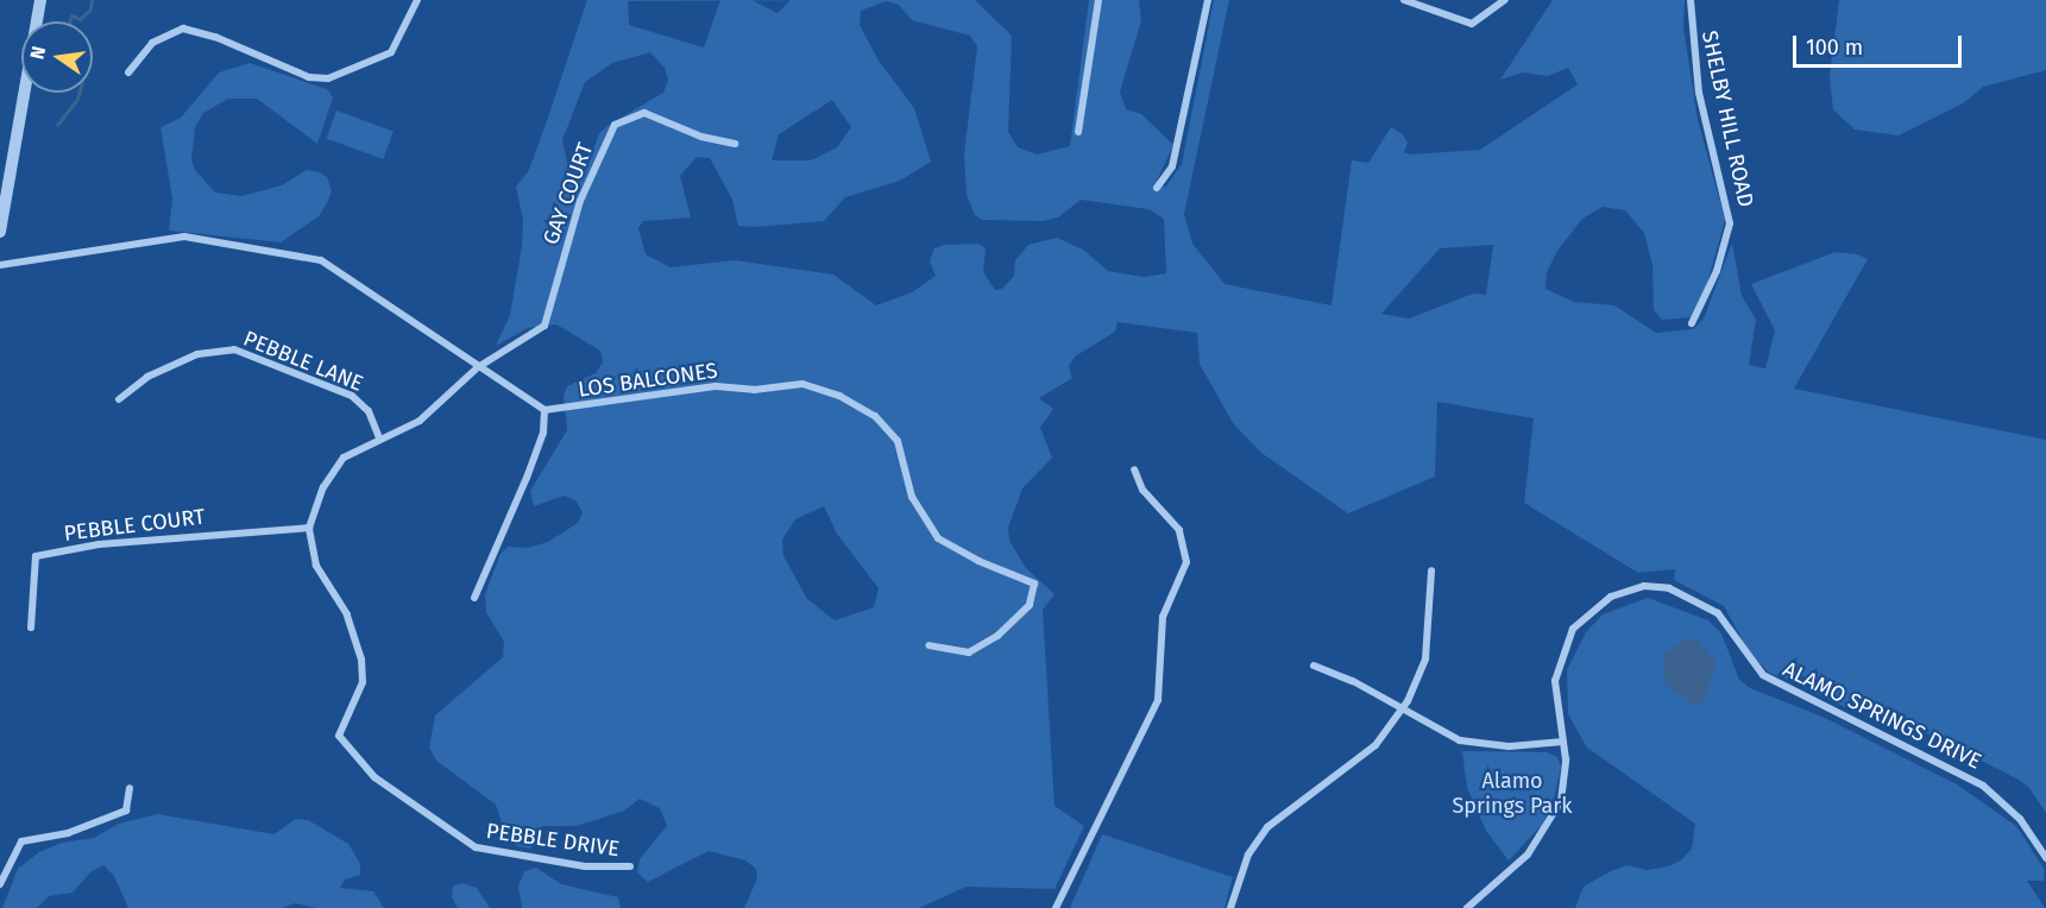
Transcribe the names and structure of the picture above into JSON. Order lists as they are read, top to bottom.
{
  "streets": {
    "street": [
      "SHELBY HILL ROAD",
      "GAY COURT",
      "PEBBLE LANE",
      "LOS BALCONES",
      "PEBBLE COURT",
      "ALAMO SPRINGS DRIVE",
      "PEBBLE DRIVE"
    ]
  },
  "crossings": [
    ["PEBBLE COURT", "PEBBLE DRIVE"]
  ],
  "parks": ["Alamo Springs Park"],
  "scale_bar": "100 m",
  "north": "left"
}
